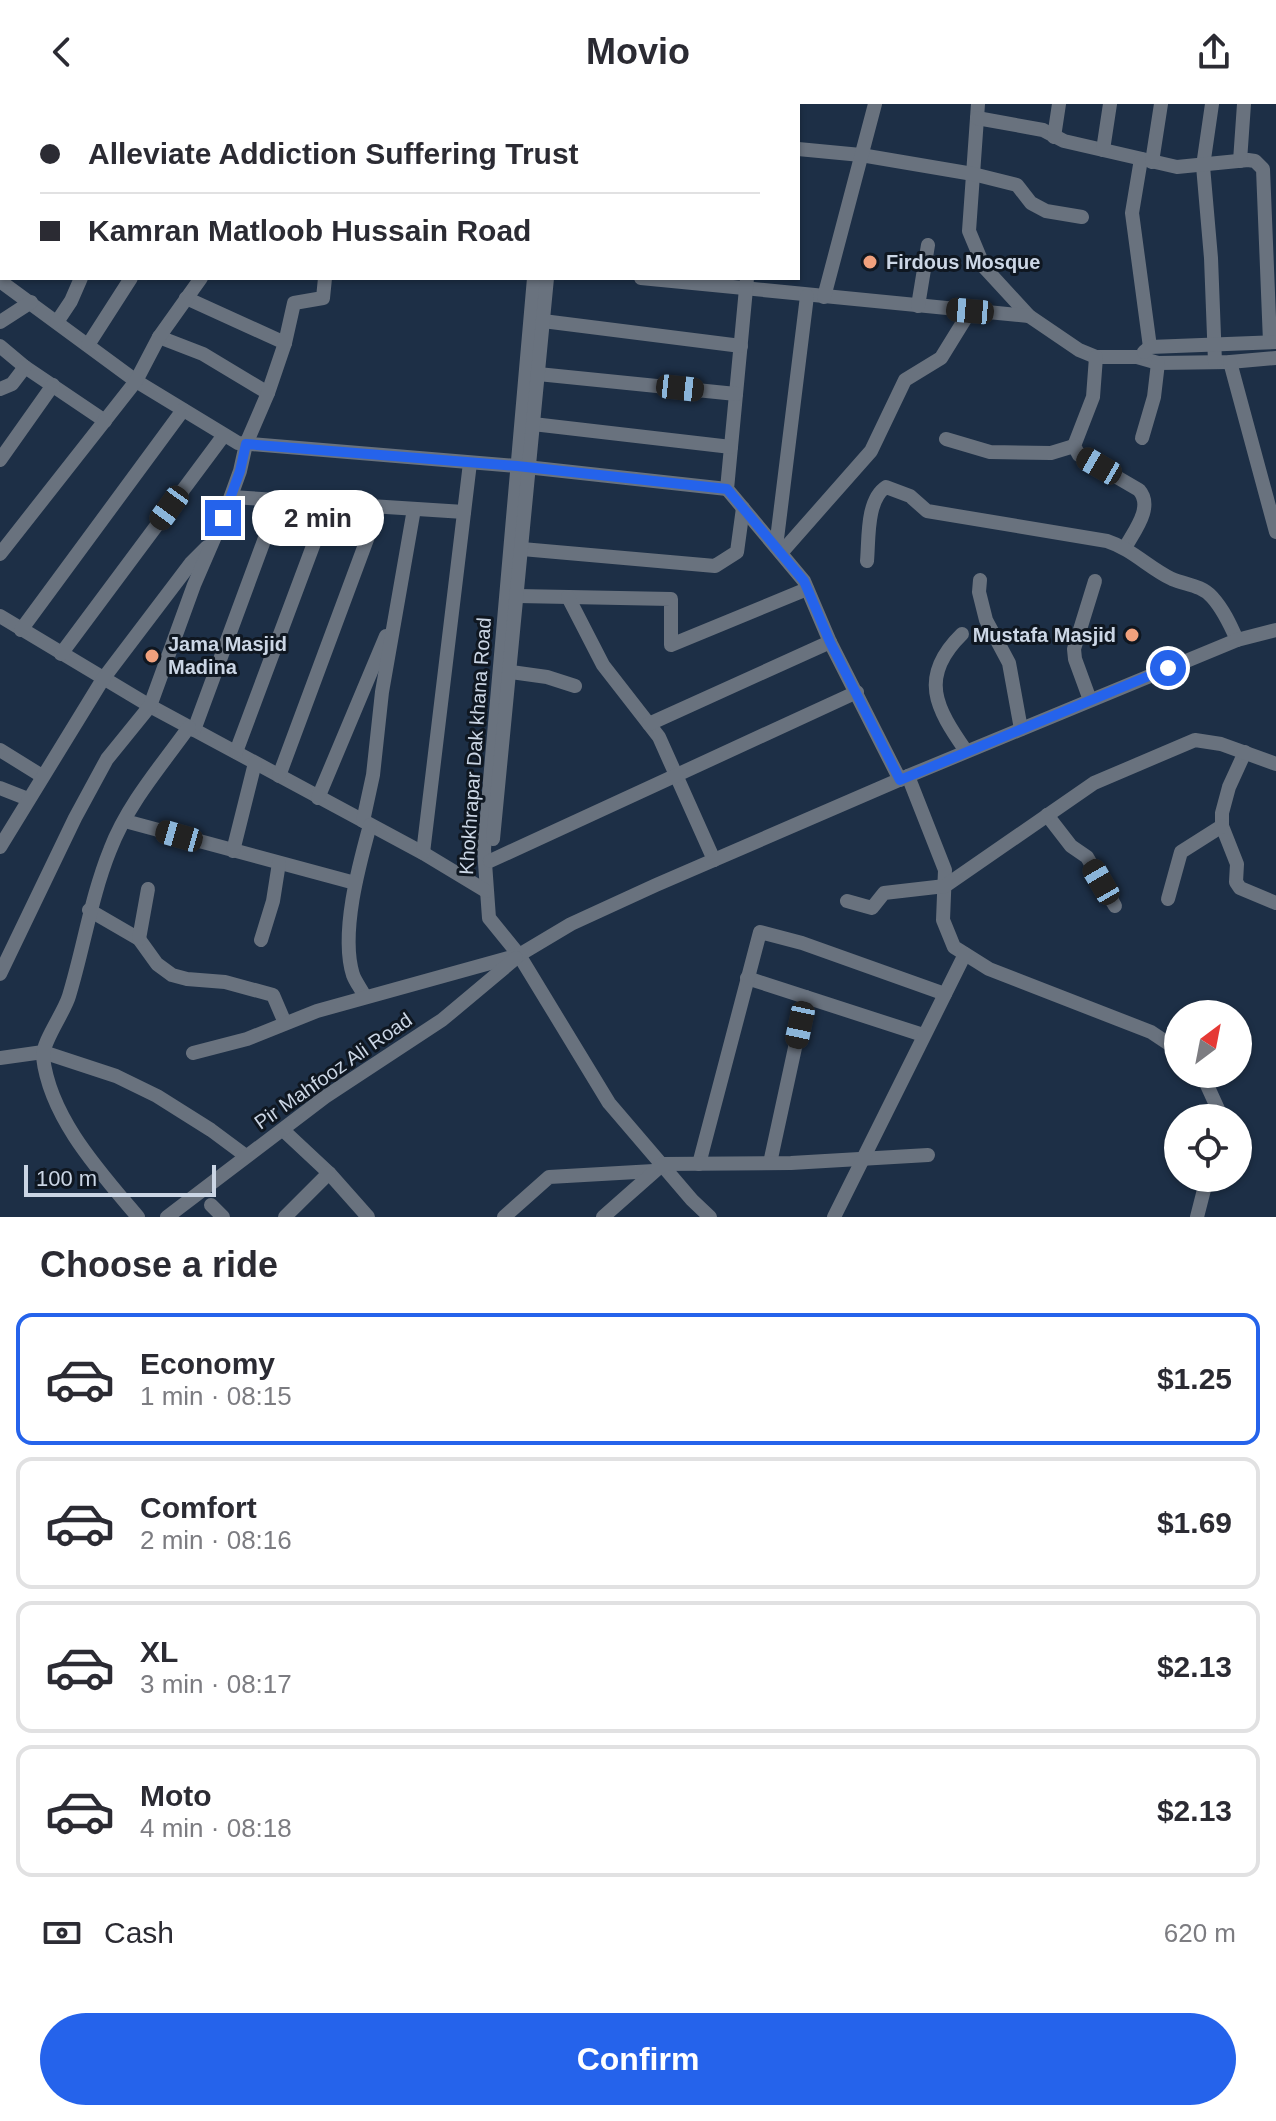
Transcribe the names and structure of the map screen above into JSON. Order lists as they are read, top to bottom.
{
  "streets": {
    "street": ["Khokhrapar Dak khana Road", "Pir Mahfooz Ali Road"]
  },
  "places": ["Firdous Mosque", "Mustafa Masjid", "Jama Masjid Madina"],
  "scale_bar": "100 m",
  "north": "top right",
  "page": {
    "header": "Movio",
    "banner": ["Alleviate Addiction Suffering Trust", "Kamran Matloob Hussain Road"],
    "bubble": "2 min",
    "scale": "100 m",
    "heading": "Choose a ride",
    "list": [
      {
        "name": "Economy",
        "note": "1 min · 08:15",
        "value": "$1.25"
      },
      {
        "name": "Comfort",
        "note": "2 min · 08:16",
        "value": "$1.69"
      },
      {
        "name": "XL",
        "note": "3 min · 08:17",
        "value": "$2.13"
      },
      {
        "name": "Moto",
        "note": "4 min · 08:18",
        "value": "$2.13"
      }
    ],
    "pay": ["Cash", "620 m"],
    "buttons": "Confirm"
  }
}
